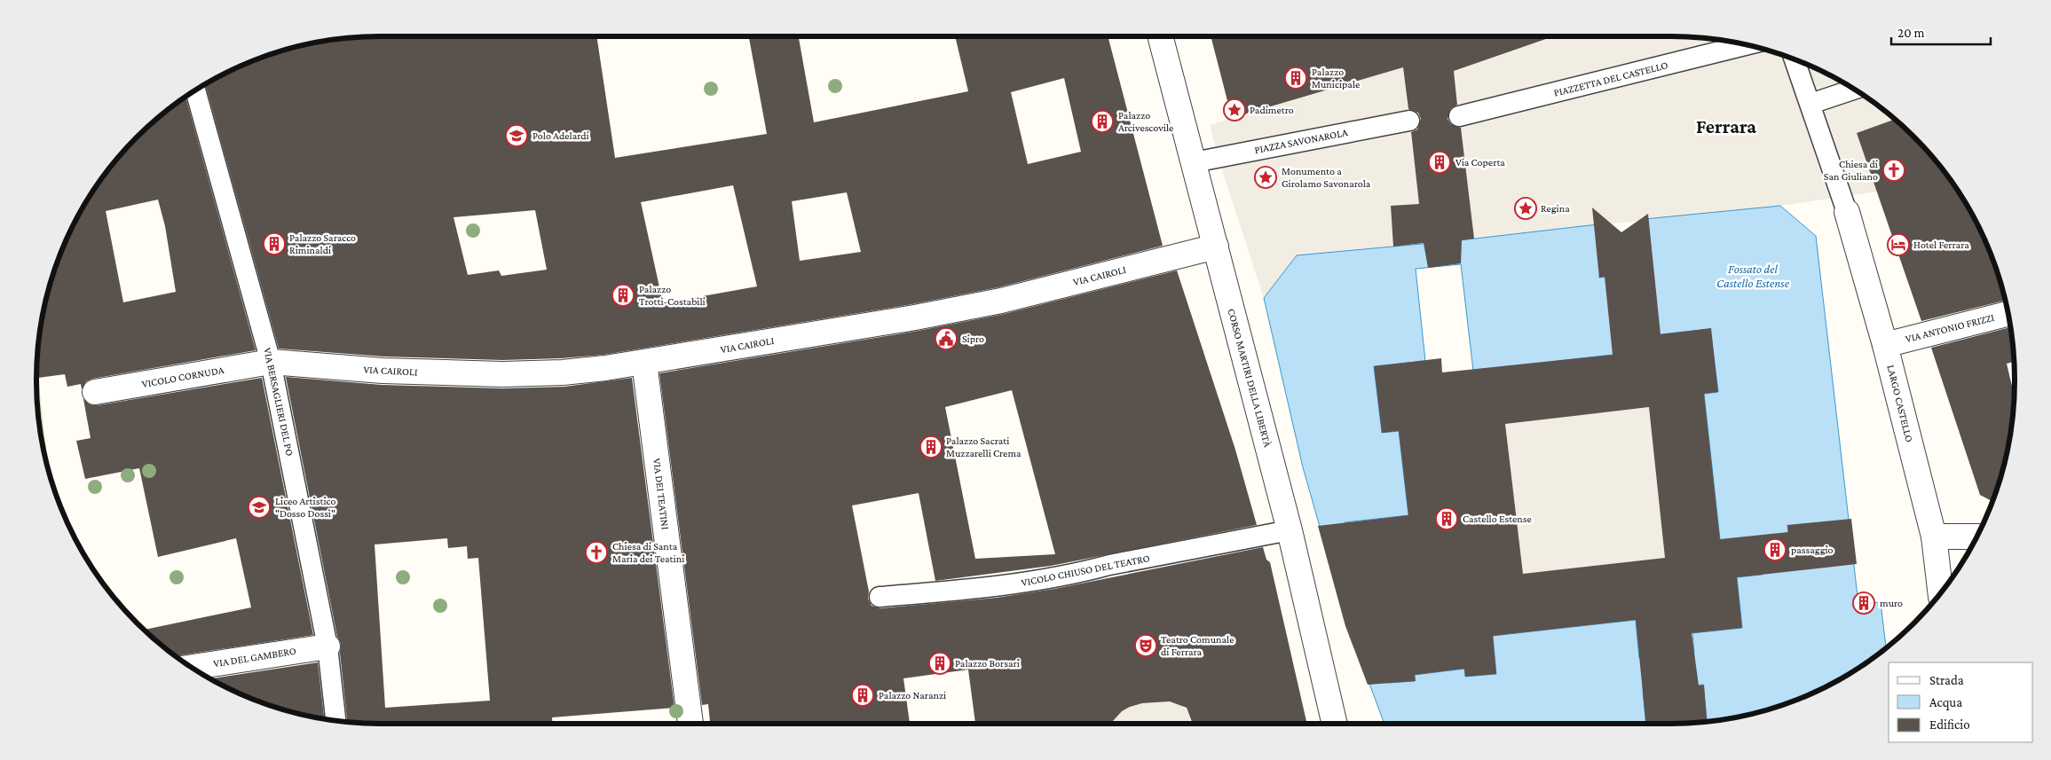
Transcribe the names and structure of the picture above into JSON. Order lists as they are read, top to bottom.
{
  "streets": {
    "street": [
      "PIAZZETTA DEL CASTELLO",
      "PIAZZA SAVONAROLA",
      "VIA CAIROLI",
      "VIA ANTONIO FRIZZI",
      "VICOLO CORNUDA",
      "CORSO MARTIRI DELLA LIBERTÀ",
      "VIA BERSAGLIERI DEL PO",
      "LARGO CASTELLO",
      "VIA DEI TEATINI",
      "VICOLO CHIUSO DEL TEATRO",
      "VIA DEL GAMBERO"
    ]
  },
  "crossings": [
    ["PIAZZA SAVONAROLA", "CORSO MARTIRI DELLA LIBERTÀ"],
    ["VIA CAIROLI", "VICOLO CORNUDA"],
    ["VIA CAIROLI", "CORSO MARTIRI DELLA LIBERTÀ"],
    ["VIA CAIROLI", "VIA BERSAGLIERI DEL PO"],
    ["VIA CAIROLI", "VIA DEI TEATINI"],
    ["VIA ANTONIO FRIZZI", "LARGO CASTELLO"],
    ["VICOLO CORNUDA", "VIA BERSAGLIERI DEL PO"],
    ["CORSO MARTIRI DELLA LIBERTÀ", "VICOLO CHIUSO DEL TEATRO"],
    ["VIA BERSAGLIERI DEL PO", "VIA DEL GAMBERO"]
  ],
  "districts": ["Ferrara"],
  "water": ["Fossato del Castello Estense"],
  "places": {
    "building": [
      "Palazzo Municipale",
      "Palazzo Arcivescovile",
      "Via Coperta",
      "Palazzo Saracco Riminaldi",
      "Palazzo Trotti-Costabili",
      "Palazzo Sacrati Muzzarelli Crema",
      "Castello Estense",
      "passaggio",
      "muro",
      "Palazzo Borsari",
      "Palazzo Naranzi"
    ],
    "place": ["Padimetro", "Monumento a Girolamo Savonarola", "Regina"],
    "school or university": ["Polo Adelardi", "Liceo Artistico \"Dosso Dossi\""],
    "church": ["Chiesa di San Giuliano", "Chiesa di Santa Maria dei Teatini"],
    "hotel": ["Hotel Ferrara"],
    "public building": ["Sipro"],
    "theatre": ["Teatro Comunale di Ferrara"]
  },
  "legend": ["Strada", "Acqua", "Edificio"],
  "scale_bar": "20 m"
}
